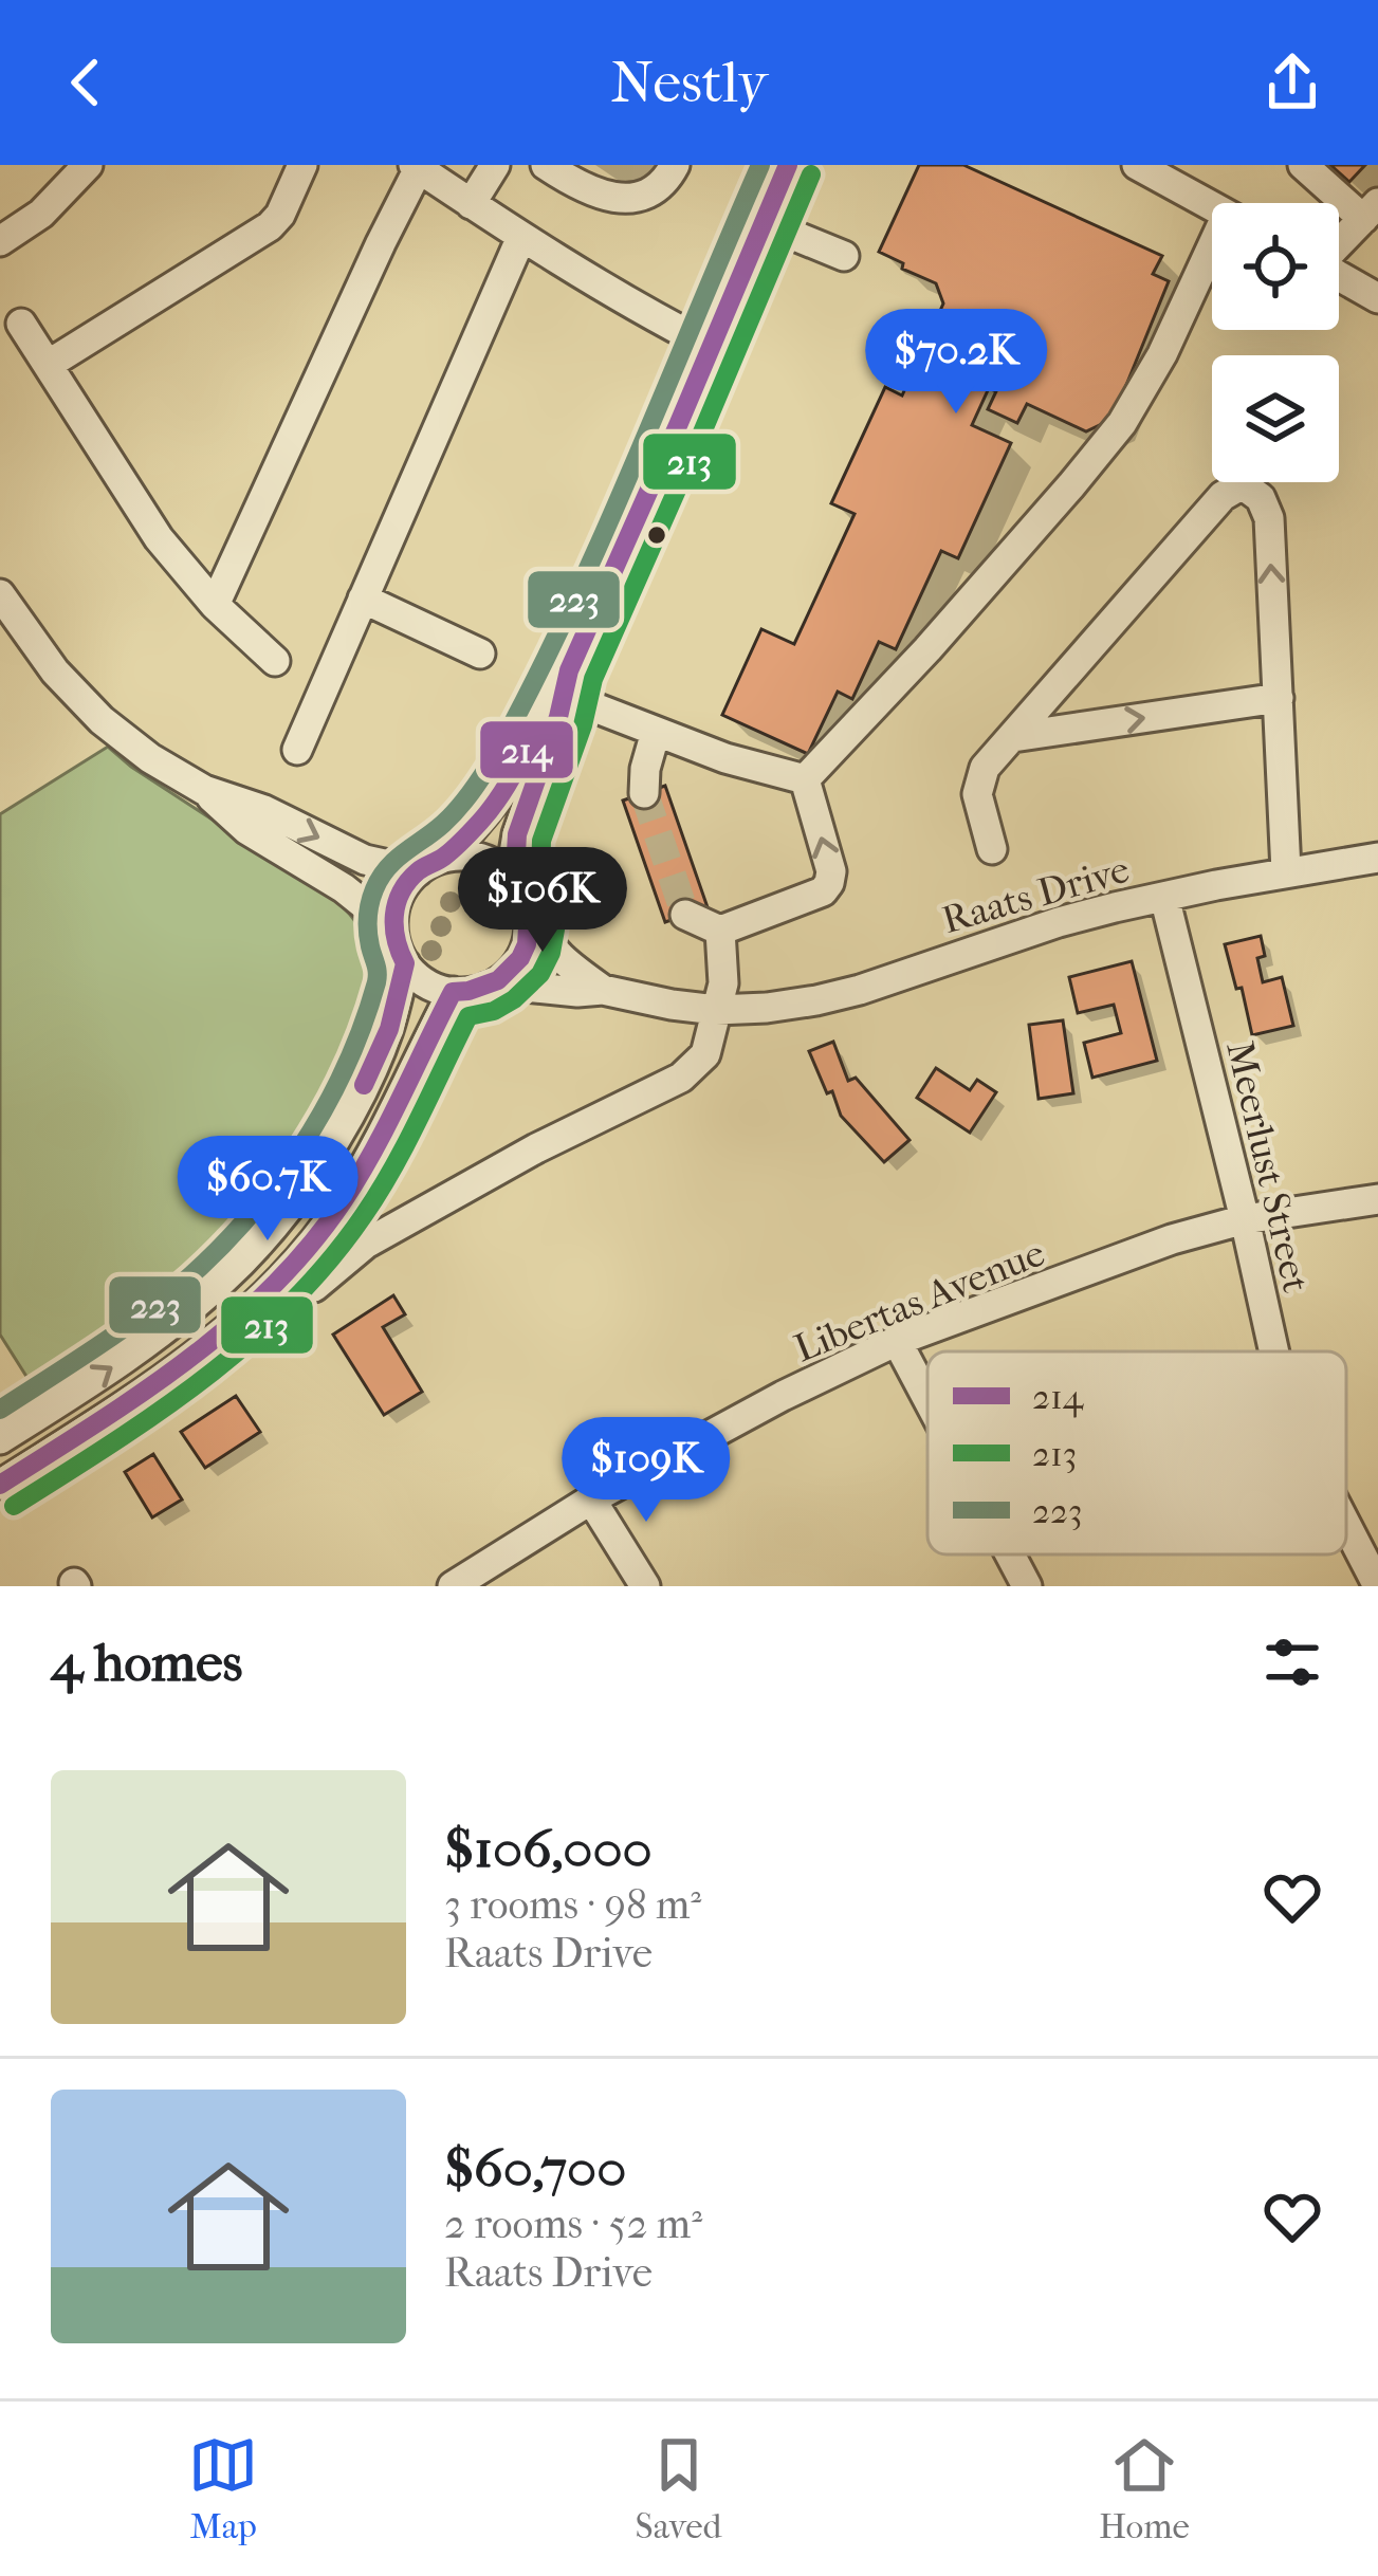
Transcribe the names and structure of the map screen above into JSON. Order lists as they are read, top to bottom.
{
  "streets": {
    "street": ["Raats Drive", "Meerlust Street", "Libertas Avenue"]
  },
  "crossings": [
    ["Raats Drive", "Meerlust Street"],
    ["Meerlust Street", "Libertas Avenue"]
  ],
  "lines": ["transit line 214", "transit line 223", "transit line 213"],
  "legend": ["214", "213", "223"],
  "page": {
    "header": "Nestly",
    "price": [
      "$70.2K",
      "$106K",
      "$60.7K",
      "$109K"
    ],
    "heading": "4 homes",
    "list": [
      {
        "name": "$106,000",
        "note": "3 rooms · 98 m² · Raats Drive"
      },
      {
        "name": "$60,700",
        "note": "2 rooms · 52 m² · Raats Drive"
      }
    ],
    "tabs": ["Map", "Saved", "Home"]
  }
}
